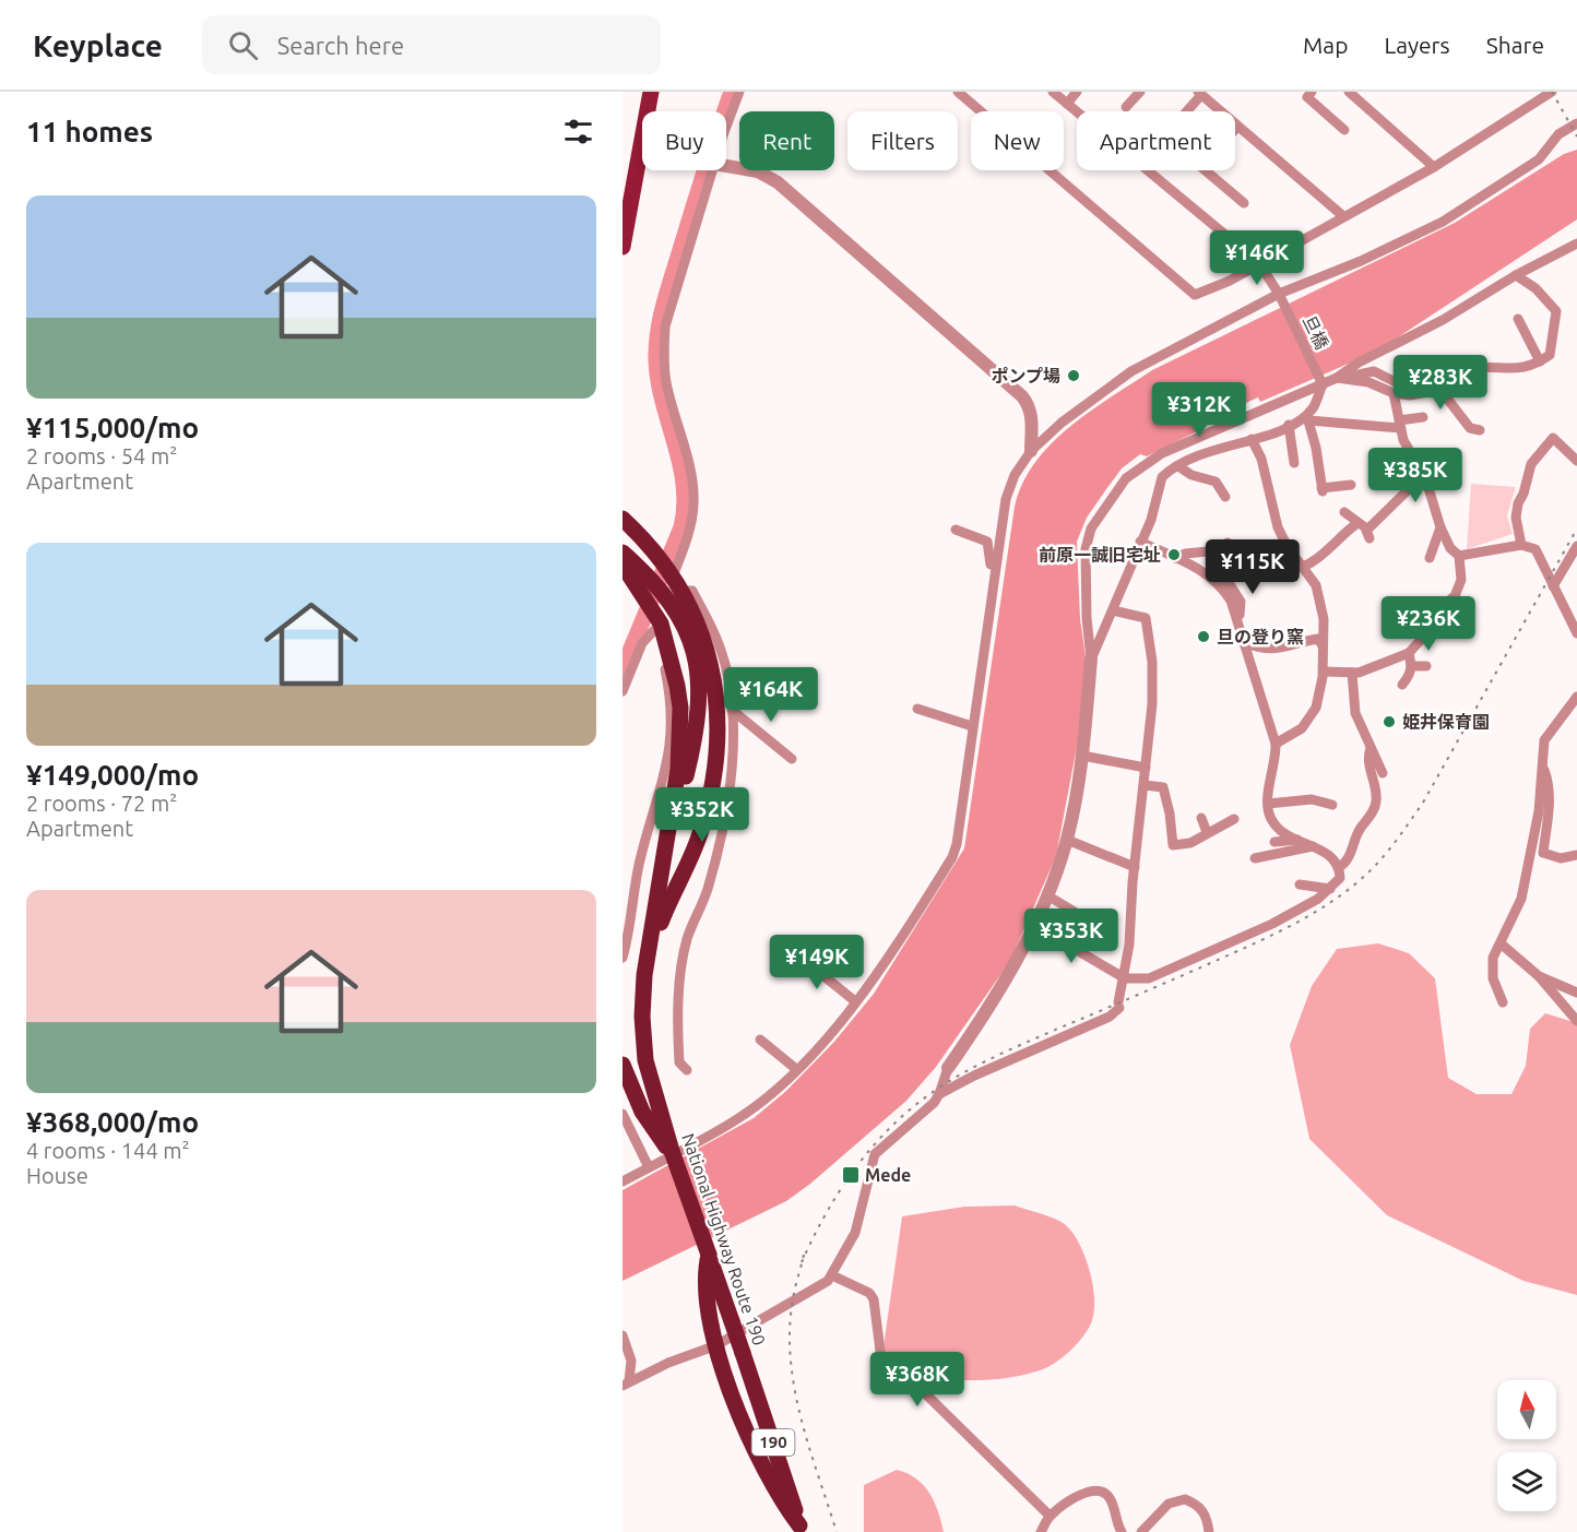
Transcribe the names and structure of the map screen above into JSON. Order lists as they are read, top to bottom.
{
  "streets": {
    "highway": ["National Highway Route 190", "190"],
    "street": ["旦橋"]
  },
  "places": {
    "other": [
      "ポンプ場",
      "前原一誠旧宅址",
      "旦の登り窯",
      "姫井保育園"
    ],
    "transit": ["Mede"]
  },
  "north": "top",
  "page": {
    "header": "Keyplace",
    "search": "Search here",
    "nav": ["Map", "Layers", "Share"],
    "heading": "11 homes",
    "chip": [
      "Buy",
      "Rent",
      "Filters",
      "New",
      "Apartment"
    ],
    "list": [
      {
        "name": "¥115,000/mo",
        "note": "2 rooms · 54 m² · Apartment"
      },
      {
        "name": "¥149,000/mo",
        "note": "2 rooms · 72 m² · Apartment"
      },
      {
        "name": "¥368,000/mo",
        "note": "4 rooms · 144 m² · House"
      }
    ],
    "price": [
      "¥146K",
      "¥283K",
      "¥312K",
      "¥385K",
      "¥115K",
      "¥236K",
      "¥164K",
      "¥352K",
      "¥353K",
      "¥149K",
      "¥368K"
    ]
  }
}
